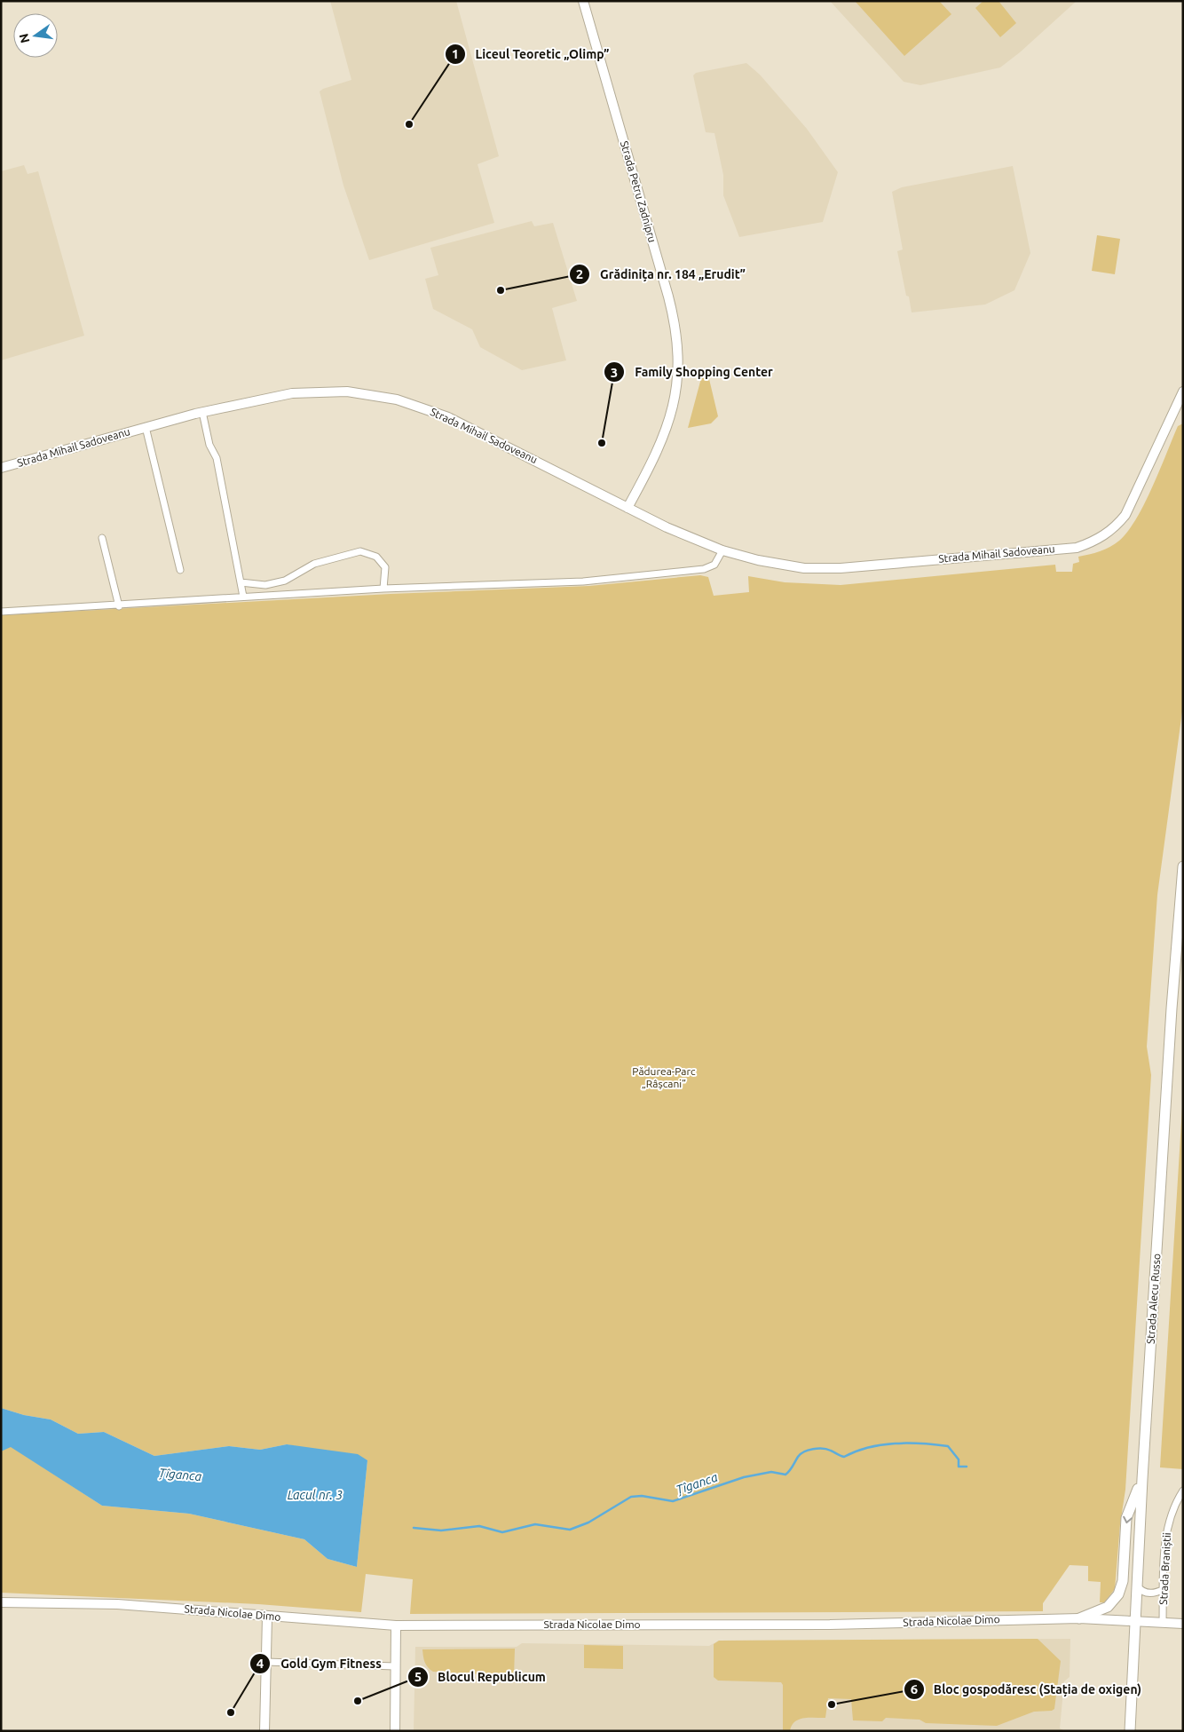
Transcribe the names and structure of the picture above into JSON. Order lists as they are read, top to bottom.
{
  "streets": {
    "main road": [
      "Strada Petru Zadnipru",
      "Strada Mihail Sadoveanu",
      "Strada Alecu Russo",
      "Strada Nicolae Dimo"
    ],
    "street": ["Strada Braniștii"]
  },
  "crossings": [
    ["Strada Petru Zadnipru", "Strada Mihail Sadoveanu"],
    ["Strada Alecu Russo", "Strada Nicolae Dimo"],
    ["Strada Braniștii", "Strada Nicolae Dimo"]
  ],
  "water": ["Țîganca", "Lacul nr. 3"],
  "parks": ["Pădurea-Parc „Râșcani”"],
  "places": [
    "Liceul Teoretic „Olimp”",
    "Grădinița nr. 184 „Erudit”",
    "Family Shopping Center",
    "Blocul Republicum",
    "Bloc gospodăresc (Stația de oxigen)",
    "Gold Gym Fitness"
  ],
  "north": "left"
}
